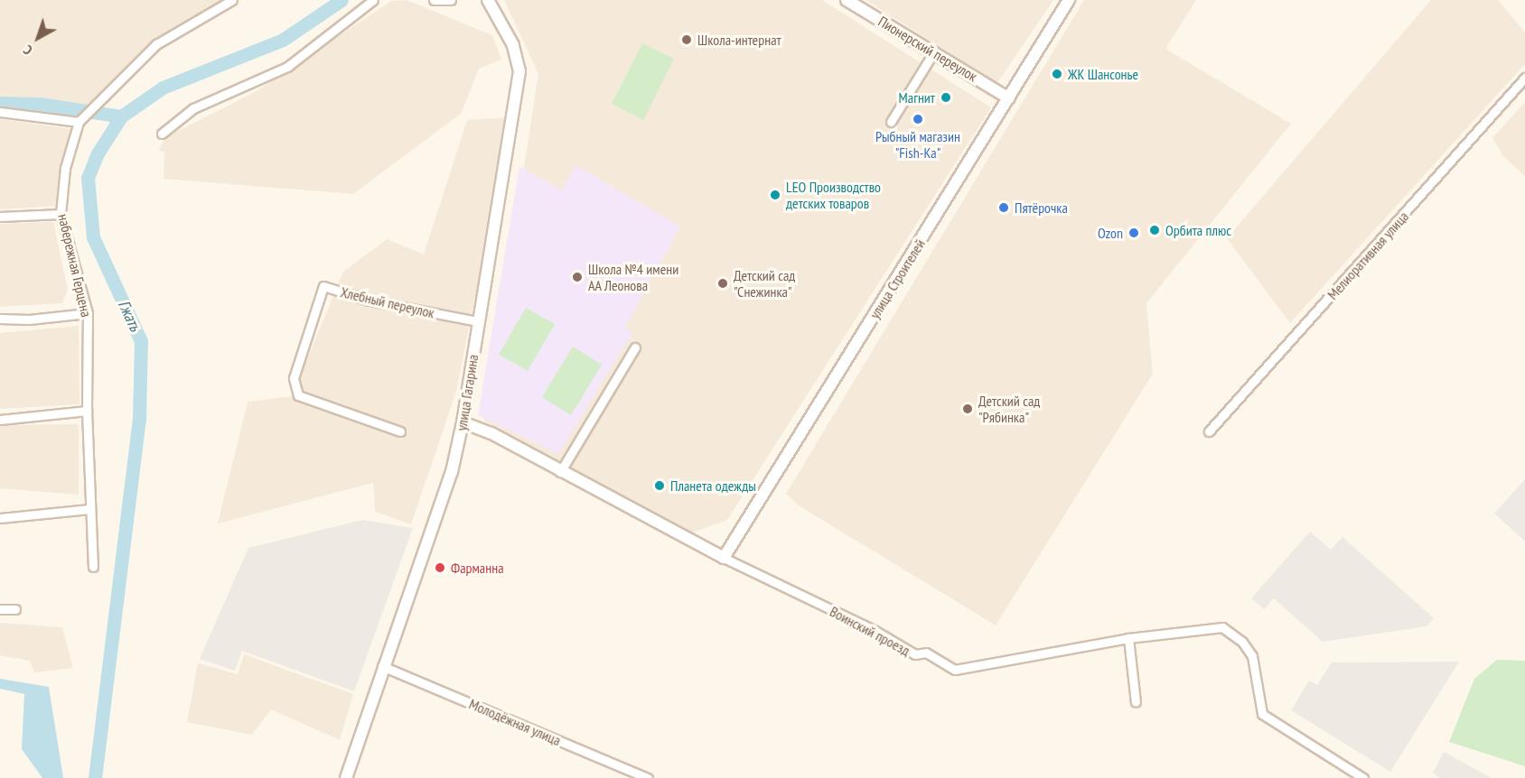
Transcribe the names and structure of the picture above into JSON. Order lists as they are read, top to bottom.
{
  "streets": {
    "main road": [
      "Пионерский переулок",
      "улица Строителей",
      "улица Гагарина",
      "Воинский проезд"
    ],
    "street": [
      "Мелиоративная улица",
      "набережная Герцена",
      "Хлебный переулок",
      "Молодёжная улица"
    ]
  },
  "crossings": [
    ["Пионерский переулок", "улица Строителей"],
    ["улица Строителей", "Воинский проезд"],
    ["Хлебный переулок", "улица Гагарина"],
    ["улица Гагарина", "Воинский проезд"],
    ["улица Гагарина", "Молодёжная улица"]
  ],
  "water": ["Гжать"],
  "places": [
    "Школа-интернат",
    "ЖК Шансонье",
    "Магнит",
    "Рыбный магазин \"Fish-Ка\"",
    "LEO Производство детских товаров",
    "Пятёрочка",
    "Орбита плюс",
    "Ozon",
    "Школа №4 имени АА Леонова",
    "Детский сад \"Снежинка\"",
    "Детский сад \"Рябинка\"",
    "Планета одежды",
    "Фарманна"
  ],
  "north": "bottom left"
}
